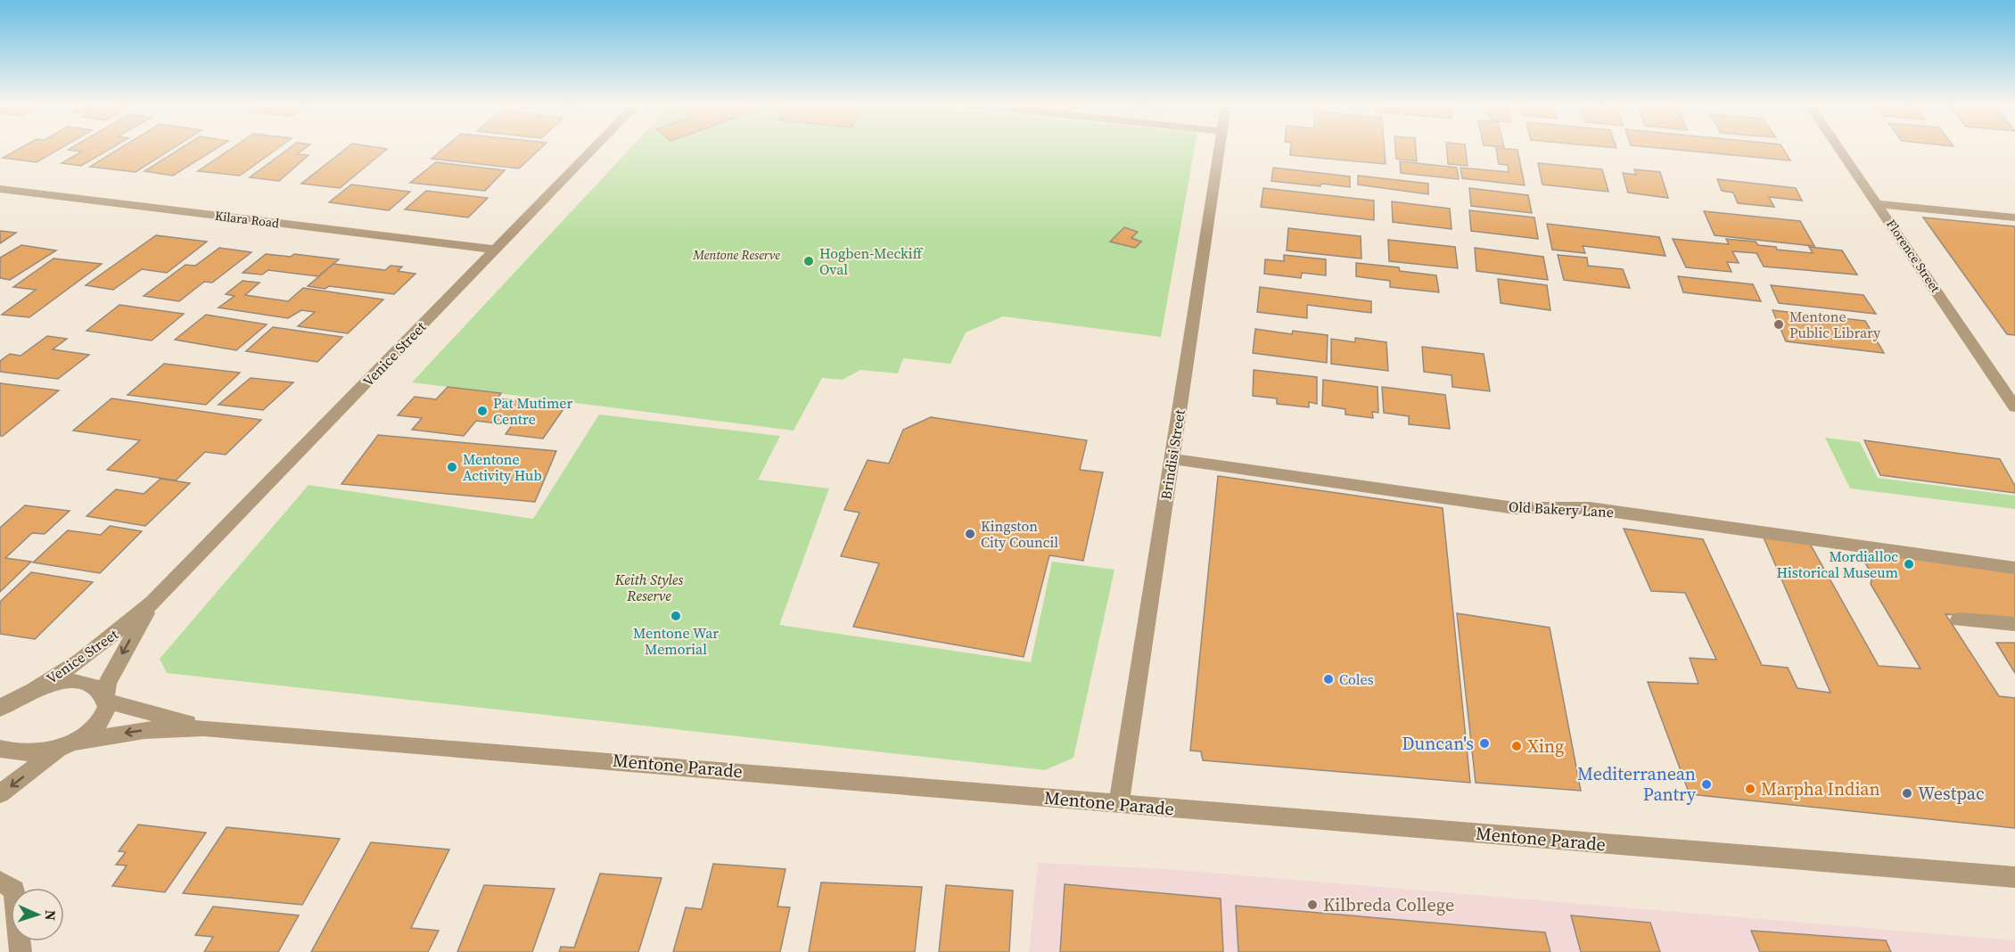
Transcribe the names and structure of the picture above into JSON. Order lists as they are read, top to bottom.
{
  "streets": {
    "street": [
      "Kilara Road",
      "Florence Street",
      "Venice Street",
      "Brindisi Street",
      "Old Bakery Lane",
      "Mentone Parade"
    ]
  },
  "crossings": [
    ["Kilara Road", "Venice Street"],
    ["Venice Street", "Mentone Parade"],
    ["Brindisi Street", "Old Bakery Lane"],
    ["Brindisi Street", "Mentone Parade"]
  ],
  "parks": ["Mentone Reserve", "Keith Styles Reserve"],
  "places": [
    "Hogben-Meckiff Oval",
    "Mentone Public Library",
    "Pat Mutimer Centre",
    "Mentone Activity Hub",
    "Kingston City Council",
    "Mordialloc Historical Museum",
    "Mentone War Memorial",
    "Coles",
    "Duncan's",
    "Xing",
    "Mediterranean Pantry",
    "Marpha Indian",
    "Westpac",
    "Kilbreda College"
  ],
  "north": "right"
}
